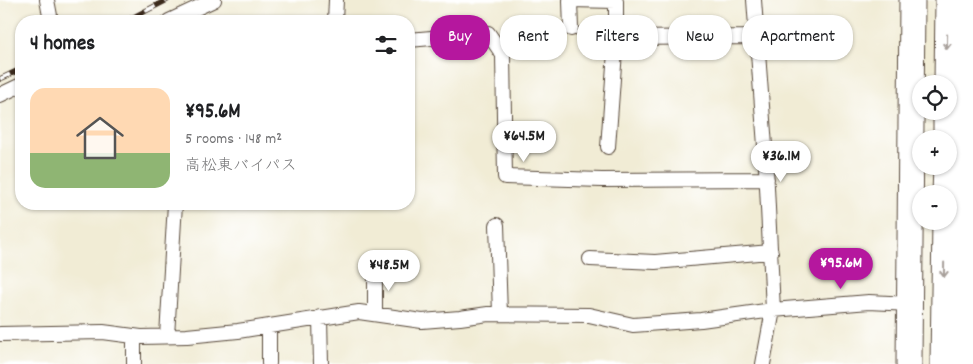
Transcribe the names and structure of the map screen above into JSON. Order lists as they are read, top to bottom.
{
  "page": {
    "chip": [
      "Buy",
      "Rent",
      "Filters",
      "New",
      "Apartment"
    ],
    "heading": "4 homes",
    "map_buttons": ["+", "−"],
    "list": [
      {
        "name": "¥95.6M",
        "note": "5 rooms · 148 m² · 高松東バイパス"
      }
    ],
    "price": [
      "¥64.5M",
      "¥36.1M",
      "¥95.6M",
      "¥48.5M"
    ]
  }
}
